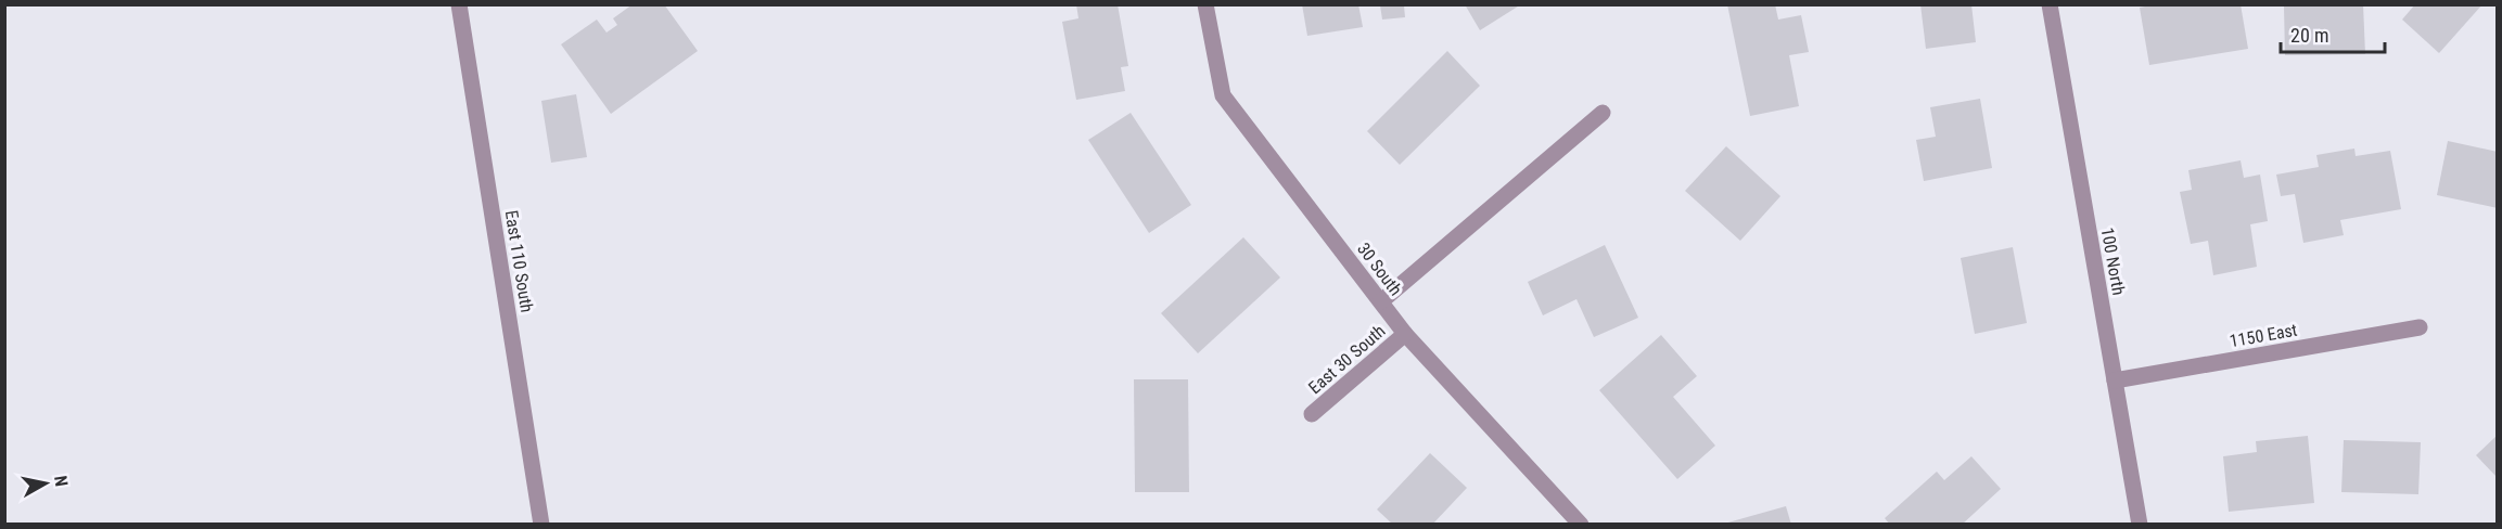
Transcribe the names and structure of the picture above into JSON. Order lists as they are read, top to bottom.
{
  "streets": {
    "street": [
      "East 110 South",
      "100 North",
      "30 South",
      "1150 East",
      "East 30 South"
    ]
  },
  "crossings": [
    ["100 North", "1150 East"],
    ["30 South", "East 30 South"]
  ],
  "scale_bar": "20 m",
  "north": "right"
}
